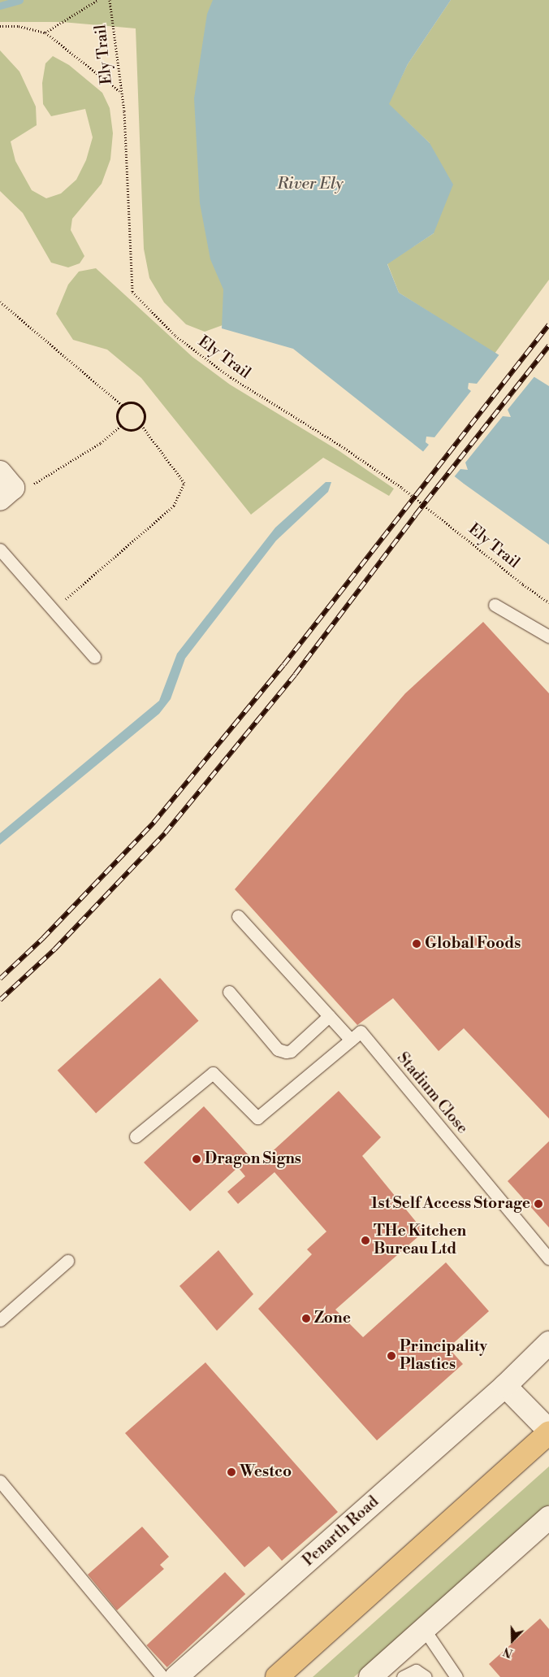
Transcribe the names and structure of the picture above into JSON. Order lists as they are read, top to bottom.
{
  "streets": {
    "street": ["Penarth Road"],
    "lane": ["Stadium Close"],
    "path": ["Ely Trail"]
  },
  "water": ["River Ely"],
  "places": [
    "Global Foods",
    "Dragon Signs",
    "1st Self Access Storage",
    "THe Kitchen Bureau Ltd",
    "Zone",
    "Principality Plastics",
    "Westco"
  ],
  "north": "bottom"
}
